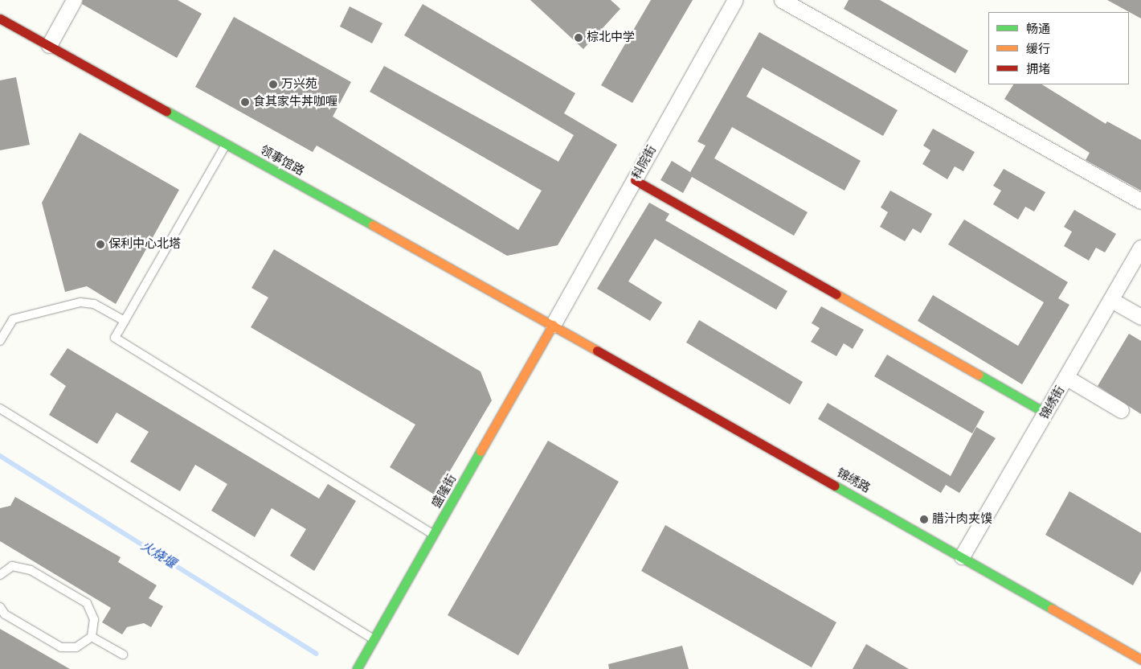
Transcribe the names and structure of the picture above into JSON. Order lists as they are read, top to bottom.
{
  "streets": {
    "main road": ["领事馆路", "锦绣路", "盛隆街"],
    "street": ["科院街", "锦绣街"]
  },
  "crossings": [
    ["领事馆路", "科院街"],
    ["领事馆路", "锦绣路"],
    ["领事馆路", "盛隆街"],
    ["科院街", "锦绣路"],
    ["科院街", "盛隆街"],
    ["锦绣街", "锦绣路"],
    ["锦绣路", "盛隆街"]
  ],
  "water": ["火烧堰"],
  "places": [
    "棕北中学",
    "万兴苑",
    "食其家牛丼咖喱",
    "保利中心北塔",
    "腊汁肉夹馍"
  ],
  "legend": ["畅通", "缓行", "拥堵"]
}
